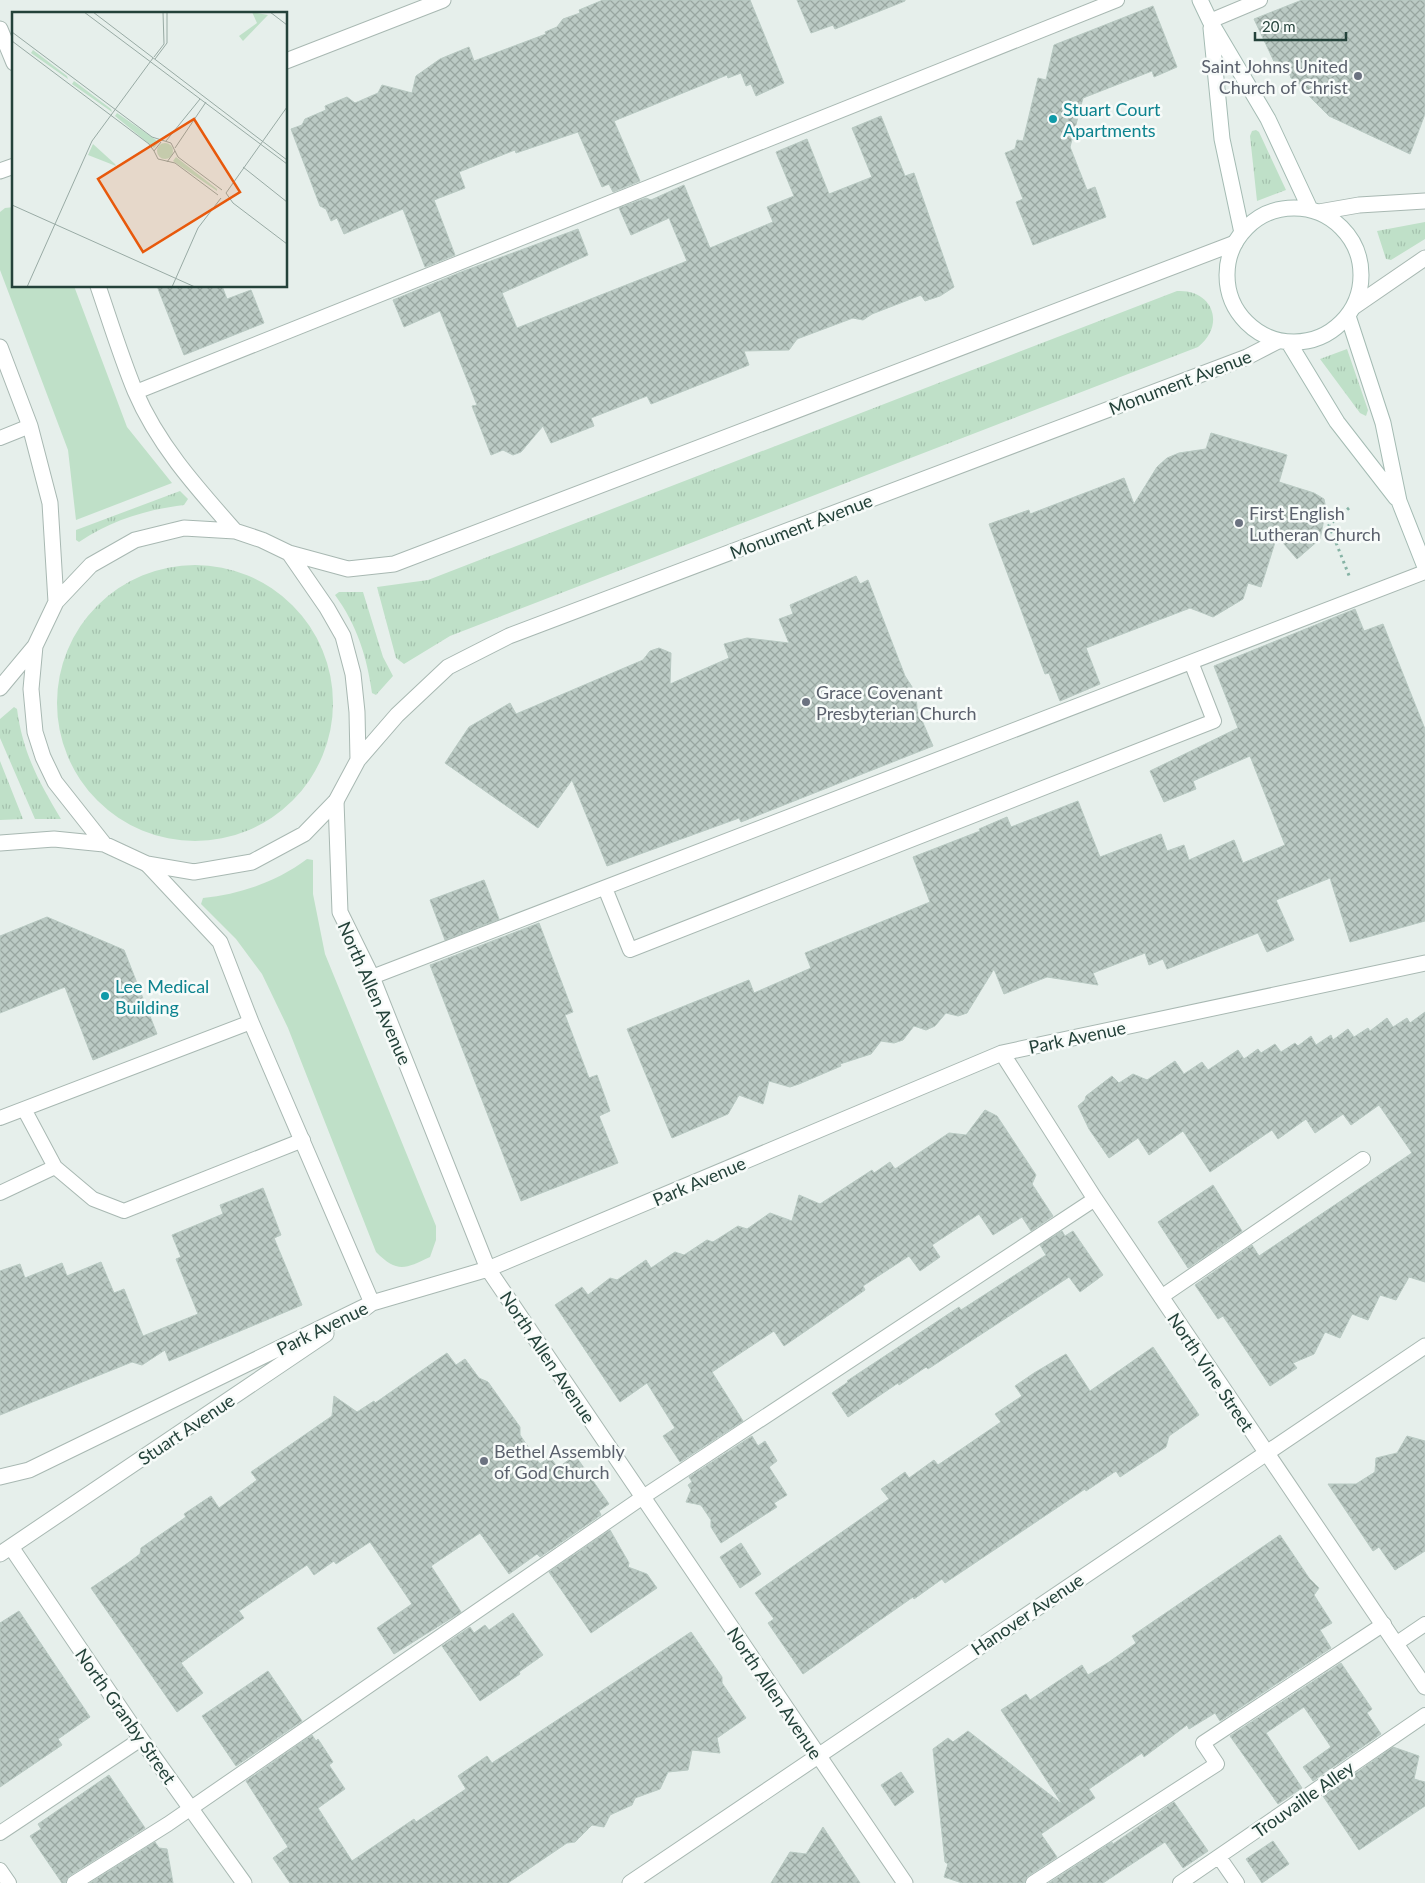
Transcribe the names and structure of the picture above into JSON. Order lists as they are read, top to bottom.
{
  "streets": {
    "street": [
      "Monument Avenue",
      "North Allen Avenue",
      "Park Avenue",
      "North Vine Street",
      "Stuart Avenue",
      "Hanover Avenue",
      "North Granby Street"
    ],
    "lane": ["Trouvaille Alley"]
  },
  "crossings": [
    ["Monument Avenue", "North Allen Avenue"],
    ["North Allen Avenue", "Park Avenue"],
    ["North Allen Avenue", "Hanover Avenue"],
    ["Park Avenue", "North Vine Street"],
    ["Park Avenue", "Stuart Avenue"],
    ["North Vine Street", "Hanover Avenue"],
    ["Stuart Avenue", "North Granby Street"]
  ],
  "places": [
    "Saint Johns United Church of Christ",
    "Stuart Court Apartments",
    "First English Lutheran Church",
    "Grace Covenant Presbyterian Church",
    "Lee Medical Building",
    "Bethel Assembly of God Church"
  ],
  "scale_bar": "20 m"
}
